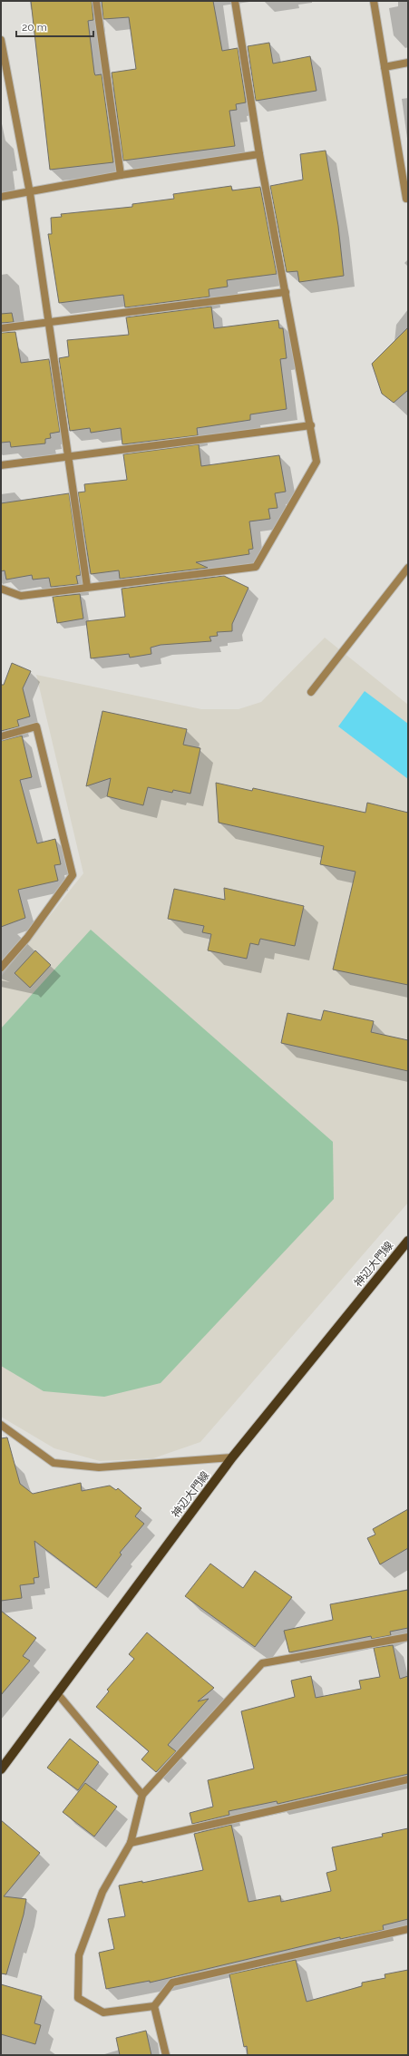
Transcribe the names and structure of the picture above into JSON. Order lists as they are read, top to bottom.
{
  "streets": {
    "main road": ["神辺大門線"]
  },
  "scale_bar": "20 m"
}
